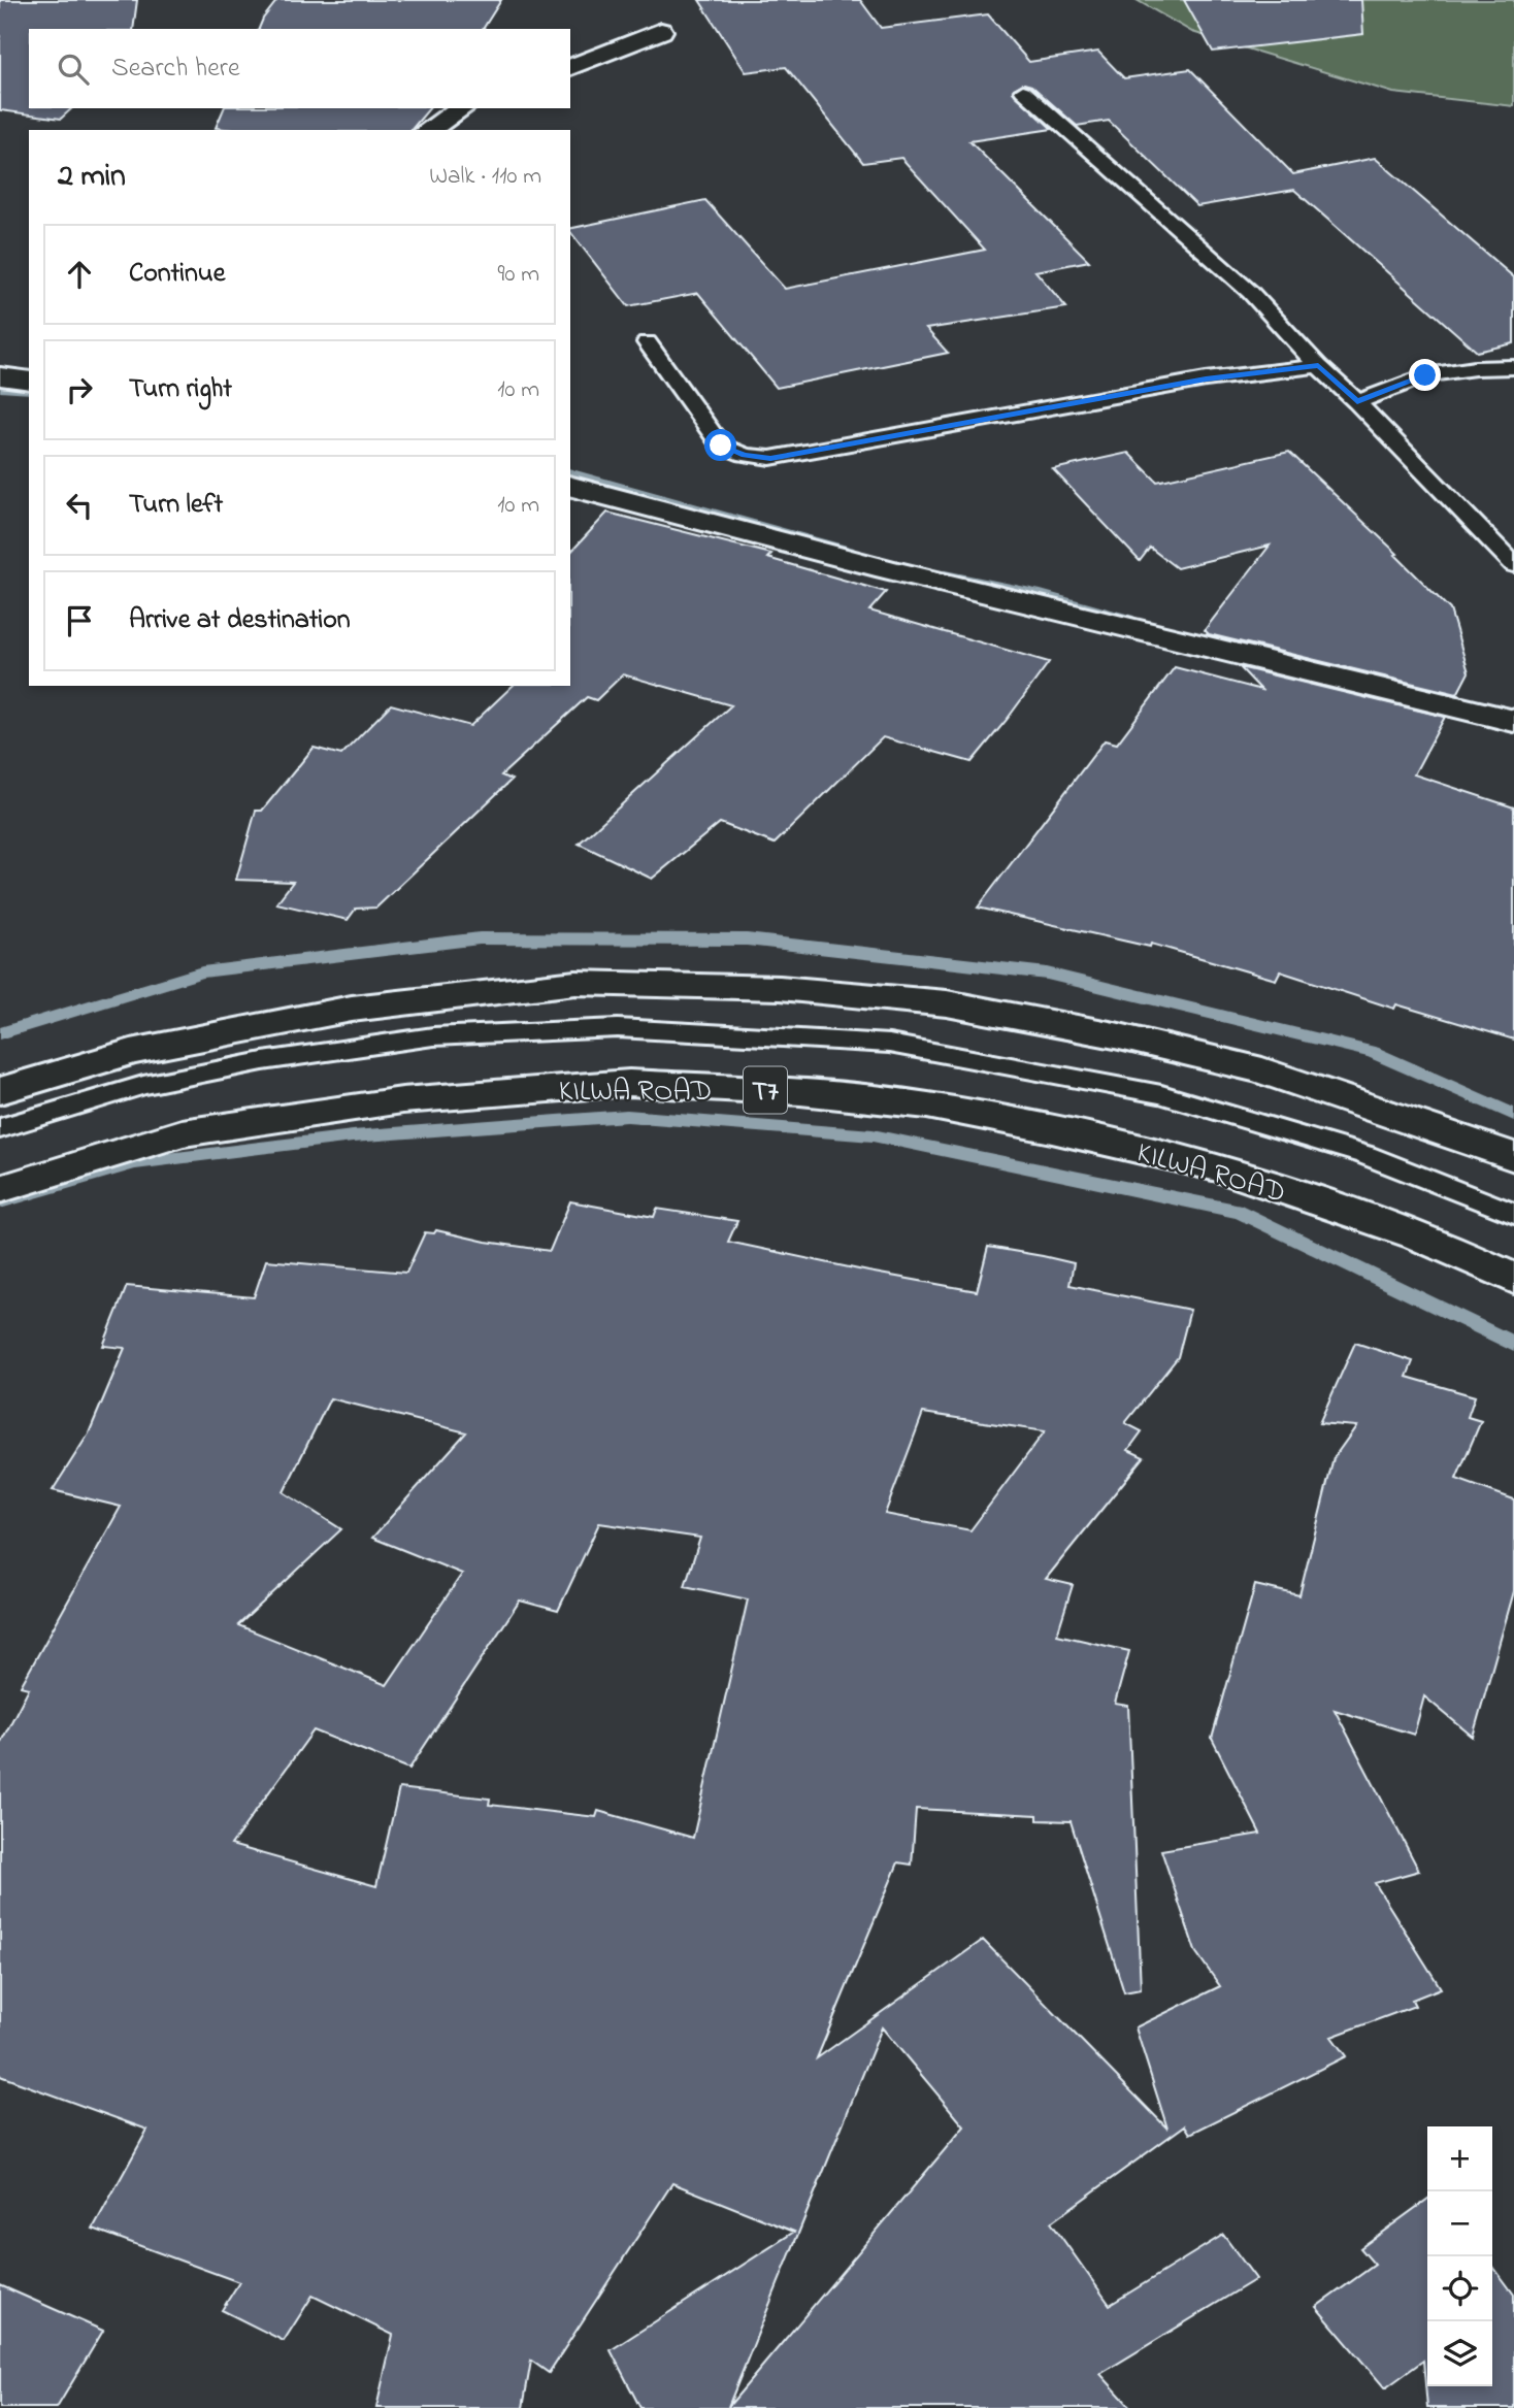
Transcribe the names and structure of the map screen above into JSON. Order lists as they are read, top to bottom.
{
  "streets": {
    "main road": ["KILWA ROAD", "T7"]
  },
  "page": {
    "search": "Search here",
    "heading": ["2 min", "Walk · 110 m"],
    "list": [
      ["Continue", "90 m"],
      ["Turn right", "10 m"],
      ["Turn left", "10 m"],
      "Arrive at destination"
    ],
    "map_buttons": ["+", "−"]
  }
}
